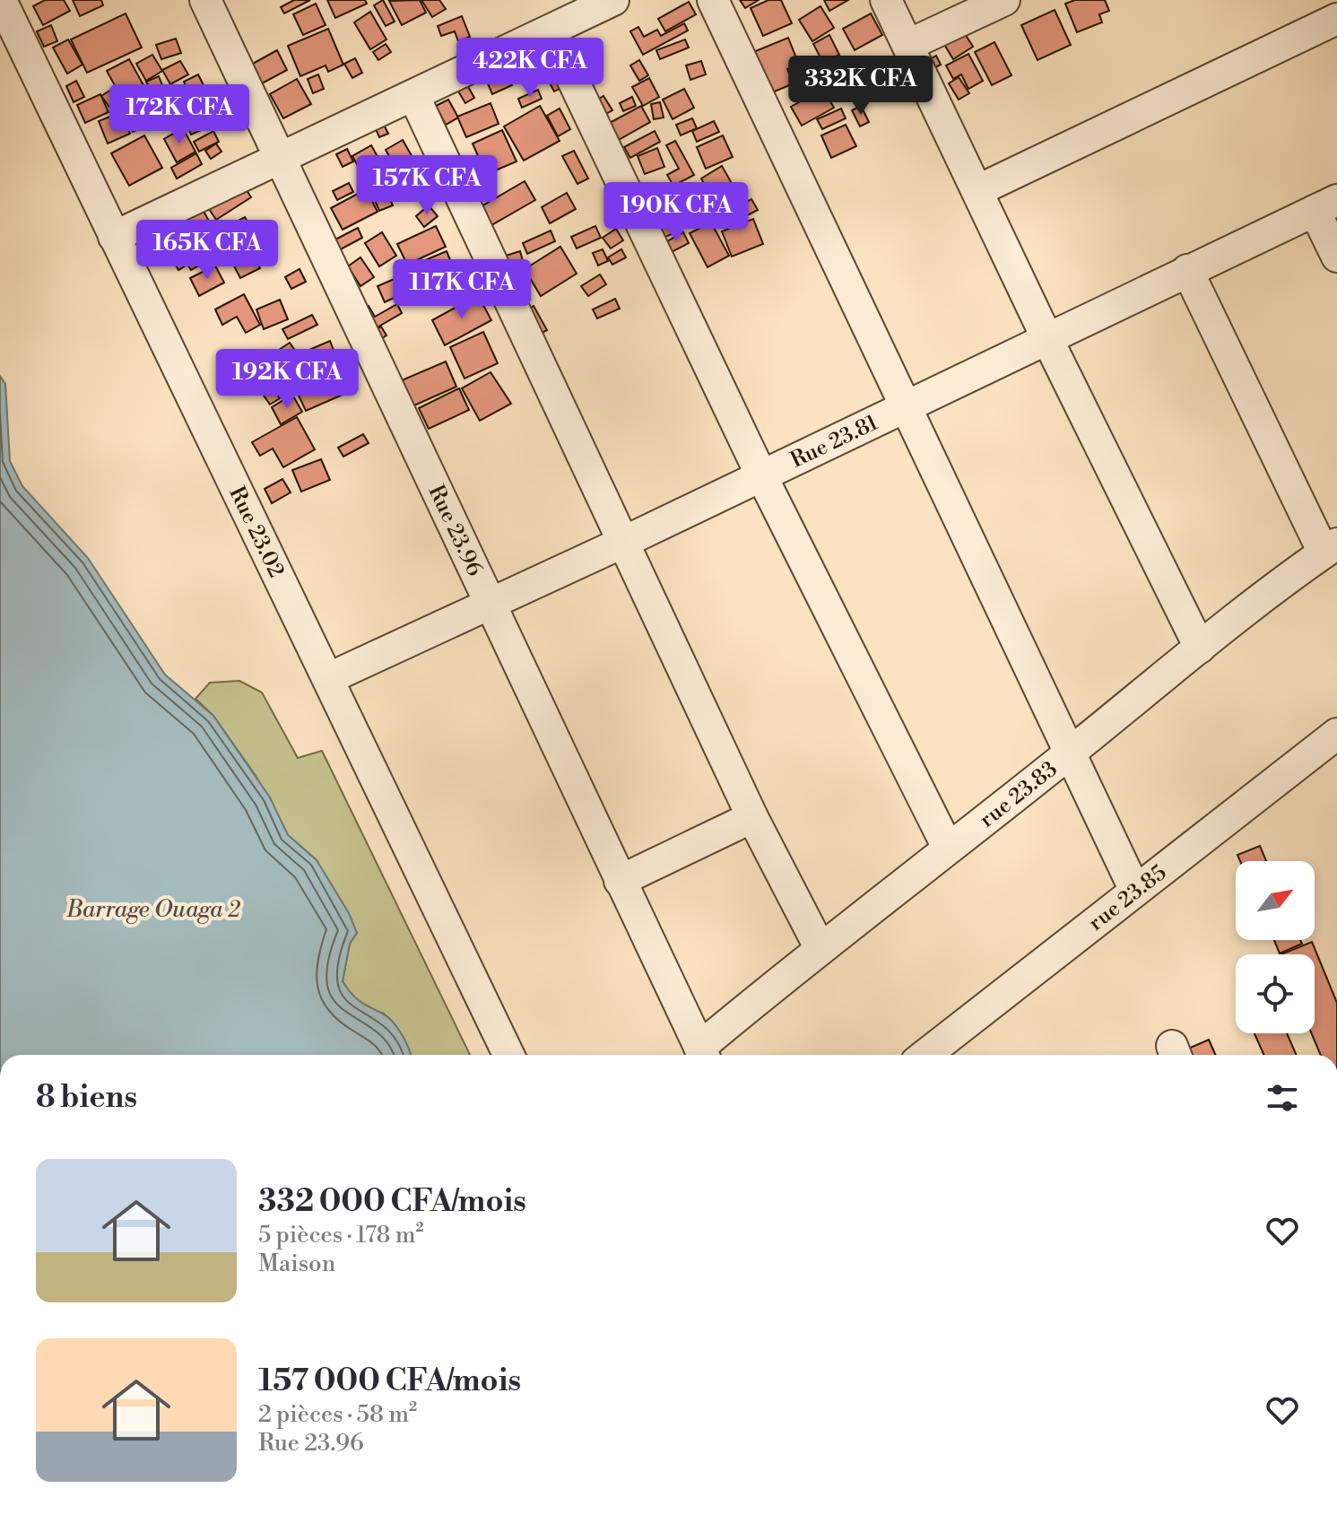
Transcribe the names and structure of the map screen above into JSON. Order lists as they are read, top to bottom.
{
  "streets": {
    "street": [
      "Rue 23.81",
      "Rue 23.02",
      "Rue 23.96",
      "rue 23.83",
      "rue 23.85"
    ]
  },
  "crossings": [
    ["Rue 23.81", "Rue 23.02"],
    ["Rue 23.81", "Rue 23.96"],
    ["Rue 23.96", "rue 23.83"]
  ],
  "water": ["Barrage Ouaga 2"],
  "north": "top right",
  "page": {
    "price": [
      "422K CFA",
      "332K CFA",
      "172K CFA",
      "157K CFA",
      "190K CFA",
      "165K CFA",
      "117K CFA",
      "192K CFA"
    ],
    "heading": "8 biens",
    "list": [
      {
        "name": "332 000 CFA/mois",
        "note": "5 pièces · 178 m² · Maison"
      },
      {
        "name": "157 000 CFA/mois",
        "note": "2 pièces · 58 m² · Rue 23.96"
      }
    ]
  }
}
